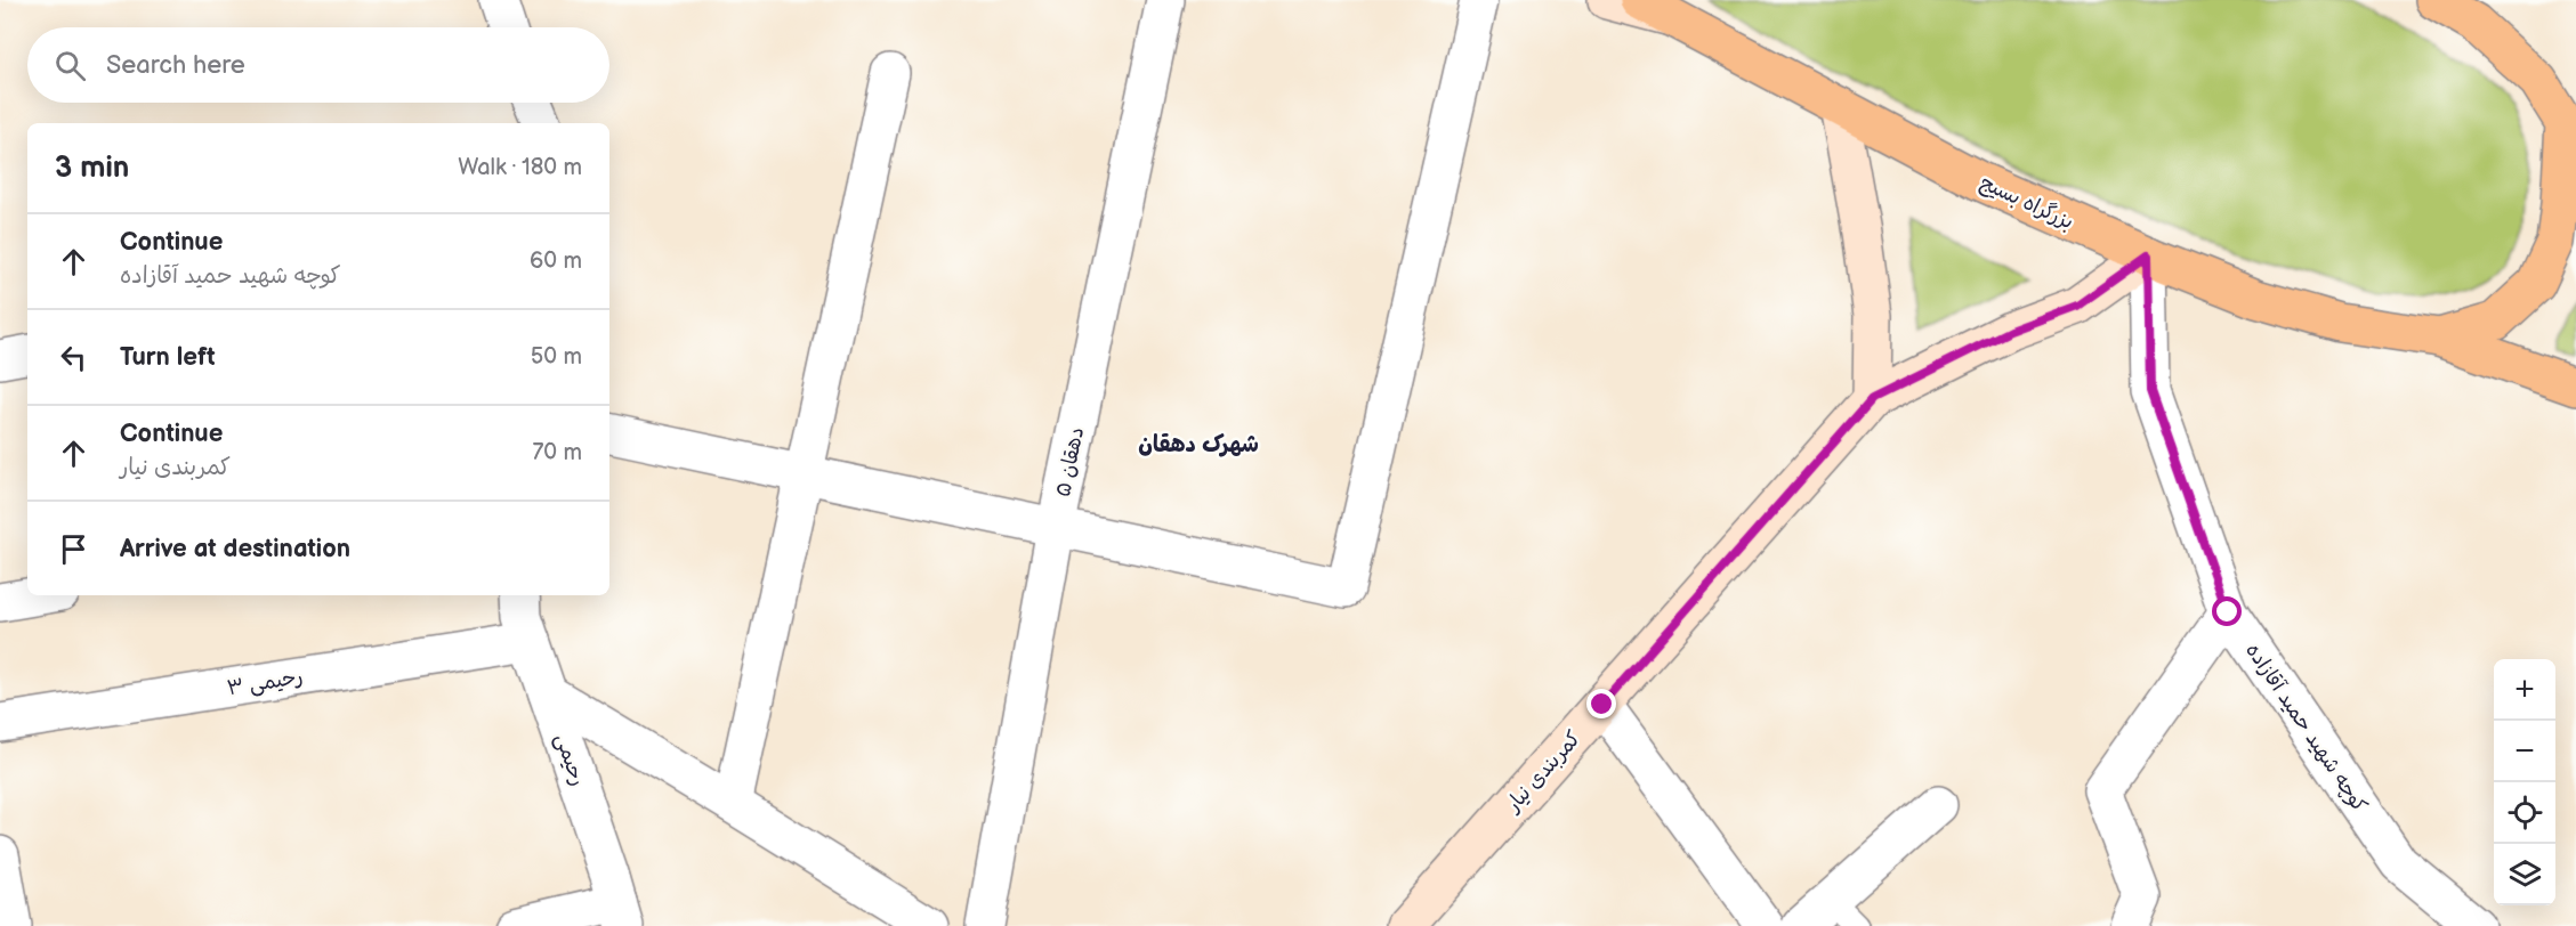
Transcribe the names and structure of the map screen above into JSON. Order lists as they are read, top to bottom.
{
  "streets": {
    "highway": ["بزرگراه بسیج"],
    "main road": ["کمربندی نیار"],
    "street": [
      "دهقان ۵",
      "رحیمی ۳",
      "کوچه شهید حمید آقازاده",
      "رحیمی"
    ]
  },
  "crossings": [
    ["بزرگراه بسیج", "کوچه شهید حمید آقازاده"],
    ["رحیمی ۳", "رحیمی"]
  ],
  "districts": ["شهرک دهقان"],
  "page": {
    "search": "Search here",
    "heading": ["3 min", "Walk · 180 m"],
    "list": [
      ["Continue", "کوچه شهید حمید آقازاده", "60 m"],
      ["Turn left", "50 m"],
      ["Continue", "کمربندی نیار", "70 m"],
      "Arrive at destination"
    ],
    "map_buttons": ["+", "−"]
  }
}
